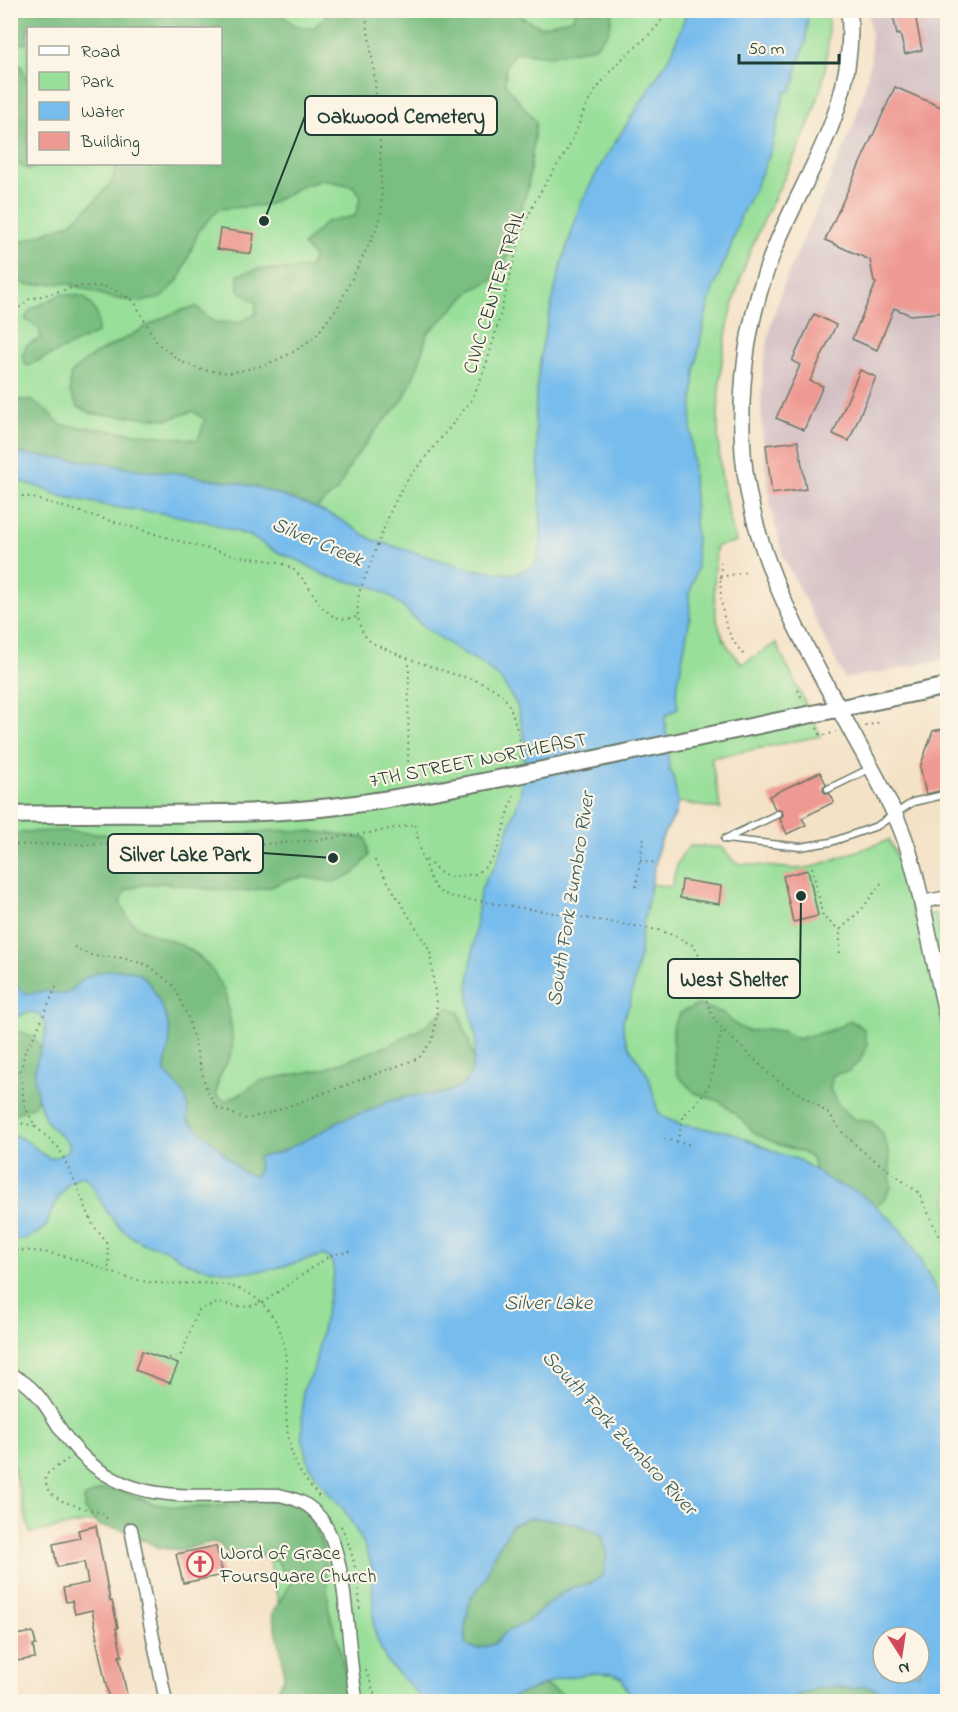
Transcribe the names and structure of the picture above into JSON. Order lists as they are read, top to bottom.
{
  "streets": {
    "main road": ["7TH STREET NORTHEAST"],
    "path": ["CIVIC CENTER TRAIL"]
  },
  "water": ["Silver Creek", "South Fork Zumbro River", "Silver Lake"],
  "places": {
    "other": ["Oakwood Cemetery", "Silver Lake Park", "West Shelter"],
    "church": ["Word of Grace Foursquare Church"]
  },
  "legend": [
    "Road",
    "Park",
    "Water",
    "Building"
  ],
  "scale_bar": "50 m",
  "north": "bottom"
}
